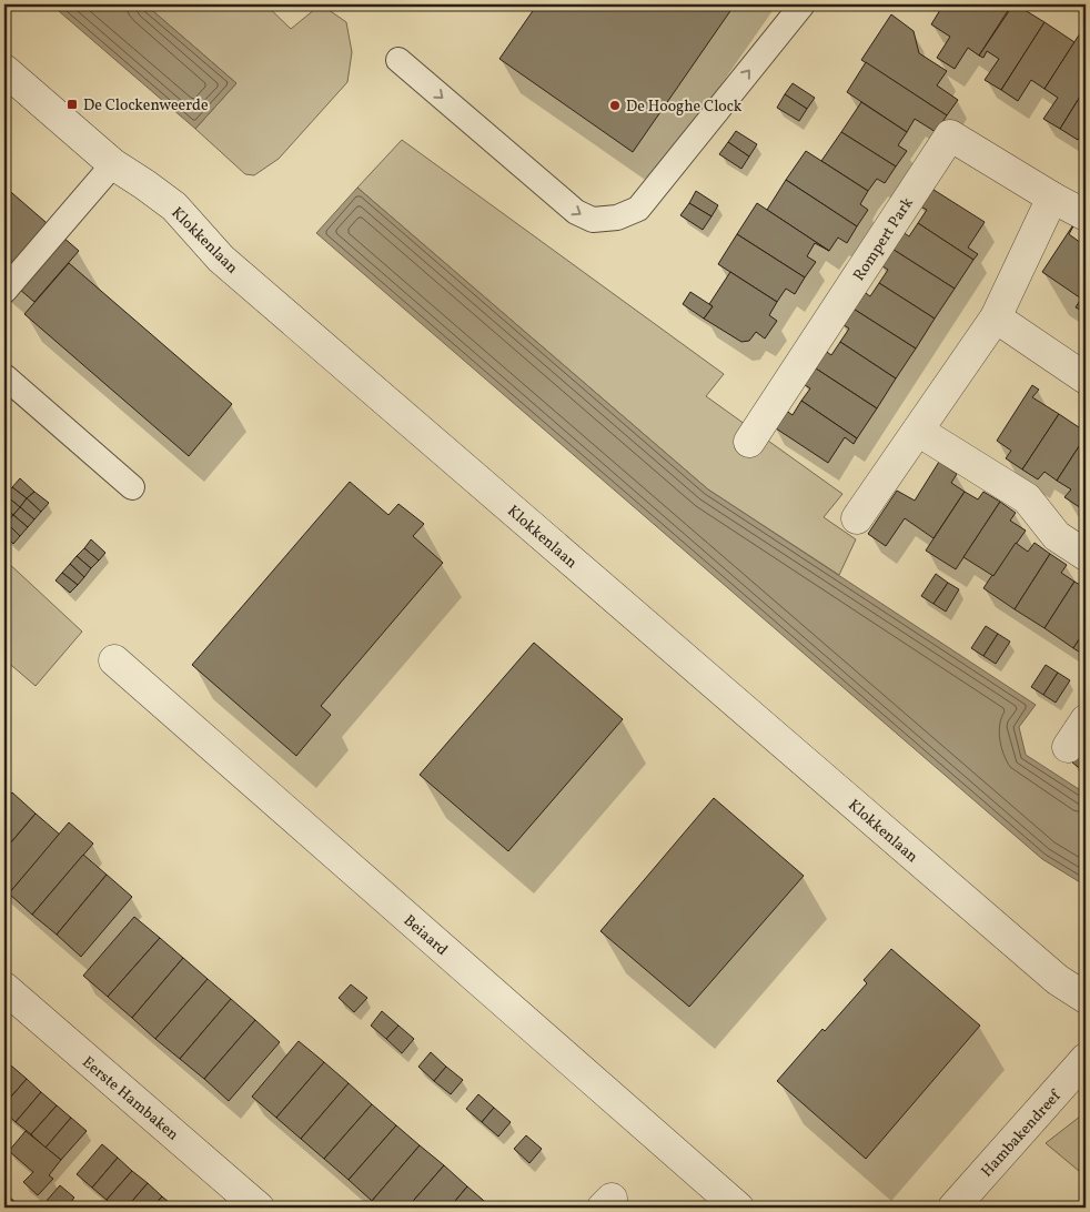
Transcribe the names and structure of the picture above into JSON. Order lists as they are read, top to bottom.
{
  "streets": {
    "street": [
      "Rompert Park",
      "Klokkenlaan",
      "Beiaard",
      "Eerste Hambaken",
      "Hambakendreef"
    ]
  },
  "places": {
    "transit": ["De Clockenweerde"],
    "other": ["De Hooghe Clock"]
  }
}
